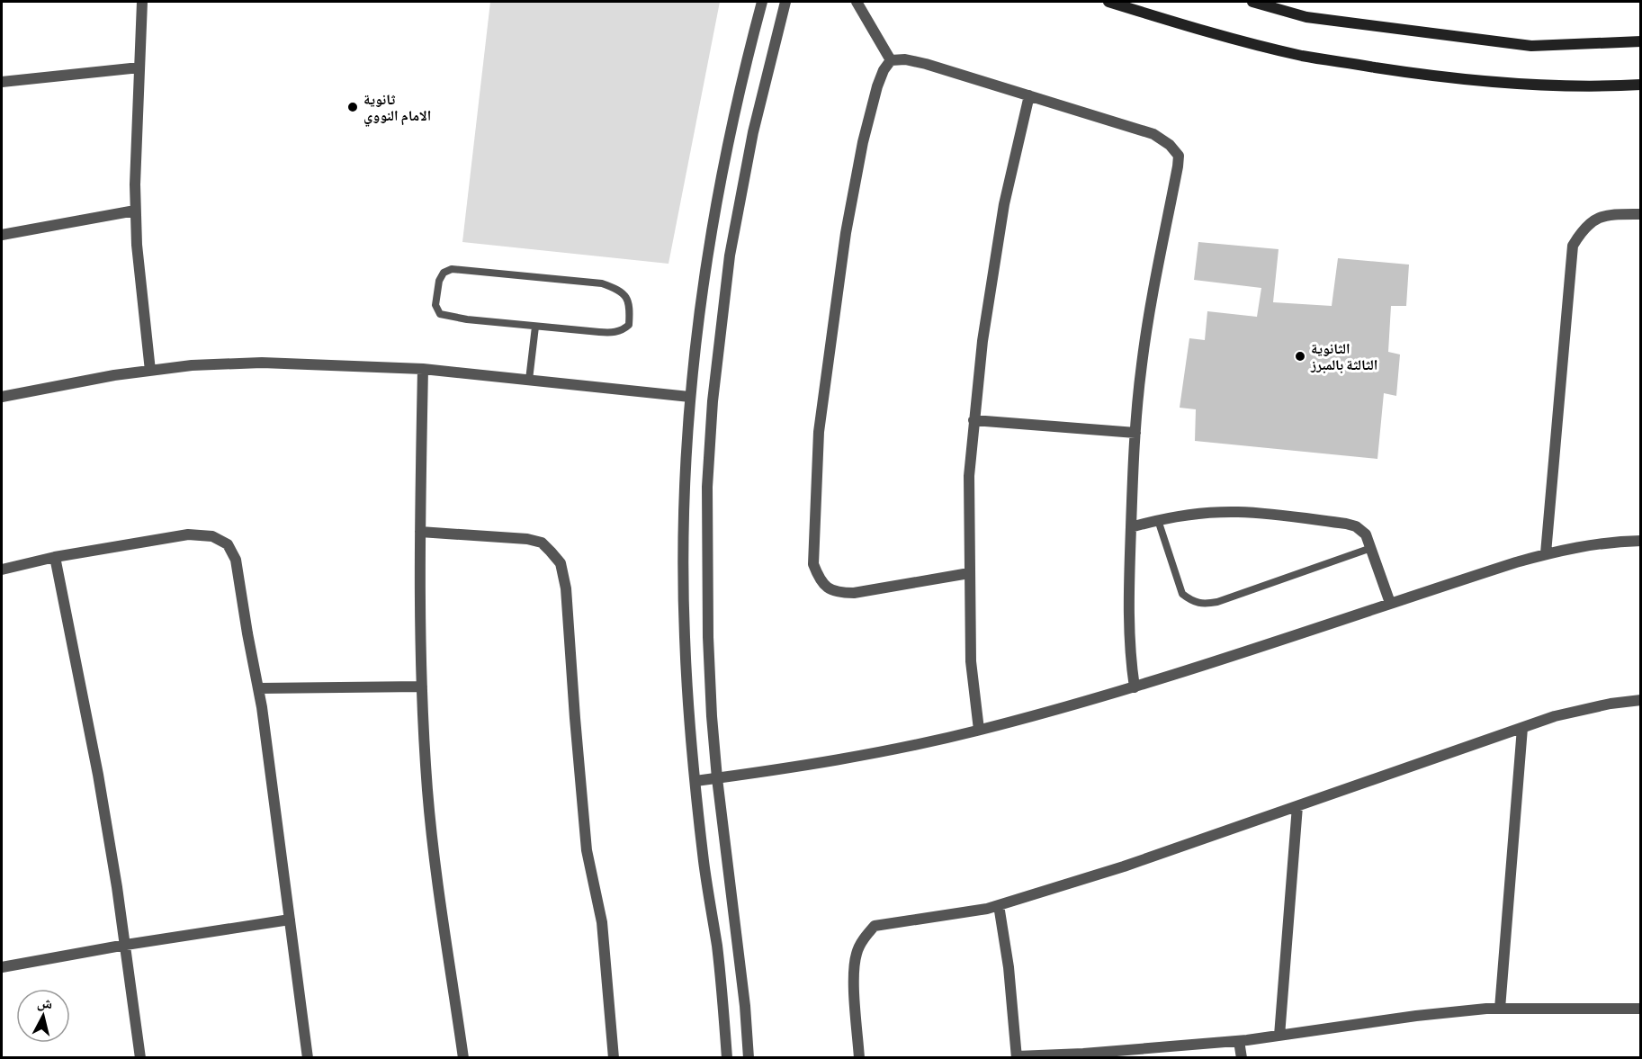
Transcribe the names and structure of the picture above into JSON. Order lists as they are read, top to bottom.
{
  "places": ["ثانوية الامام النووي", "الثانوية الثالثة بالمبرز"],
  "north": "top"
}
